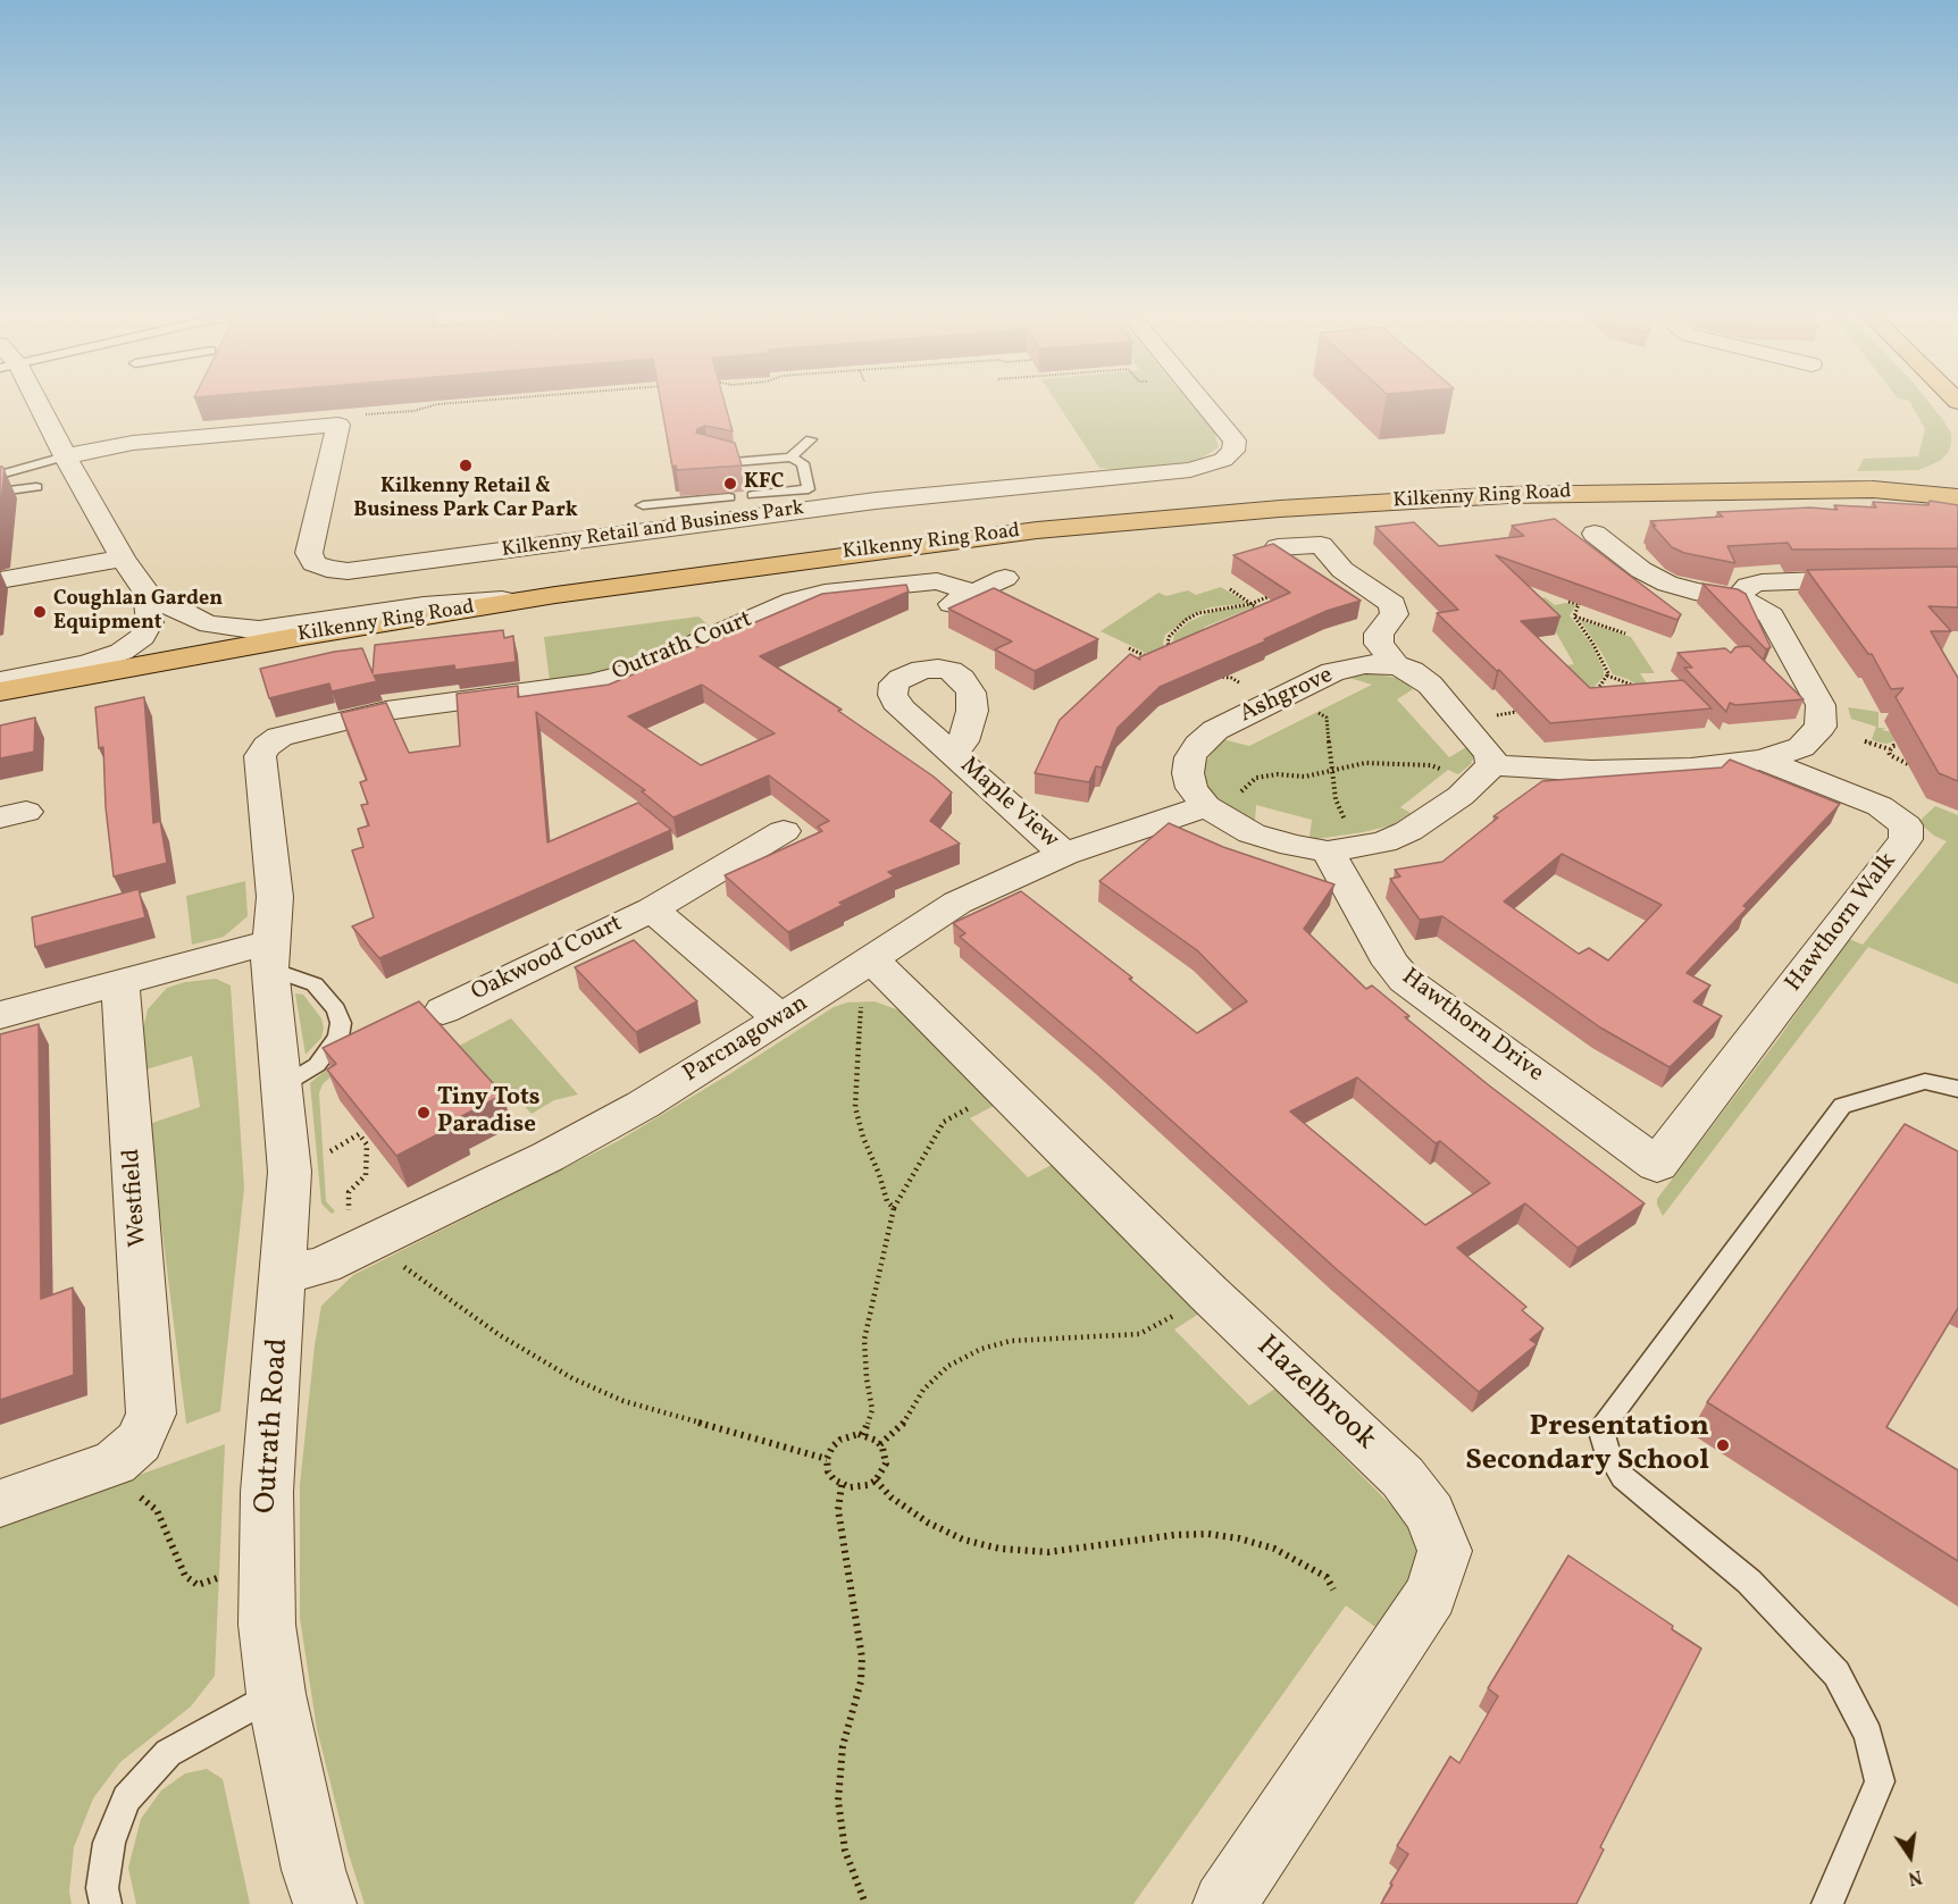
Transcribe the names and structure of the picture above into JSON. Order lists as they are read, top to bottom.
{
  "streets": {
    "highway": ["Kilkenny Ring Road"],
    "street": [
      "Kilkenny Retail and Business Park",
      "Outrath Court",
      "Ashgrove",
      "Maple View",
      "Hawthorn Walk",
      "Oakwood Court",
      "Hawthorn Drive",
      "Parcnagowan",
      "Westfield",
      "Hazelbrook",
      "Outrath Road"
    ]
  },
  "crossings": [
    ["Outrath Court", "Outrath Road"],
    ["Ashgrove", "Hawthorn Walk"],
    ["Ashgrove", "Hawthorn Drive"],
    ["Ashgrove", "Parcnagowan"],
    ["Maple View", "Parcnagowan"],
    ["Hawthorn Walk", "Hawthorn Drive"],
    ["Oakwood Court", "Parcnagowan"],
    ["Parcnagowan", "Hazelbrook"],
    ["Parcnagowan", "Outrath Road"]
  ],
  "places": [
    "Kilkenny Retail & Business Park Car Park",
    "KFC",
    "Coughlan Garden Equipment",
    "Tiny Tots Paradise",
    "Presentation Secondary School"
  ],
  "north": "bottom"
}
